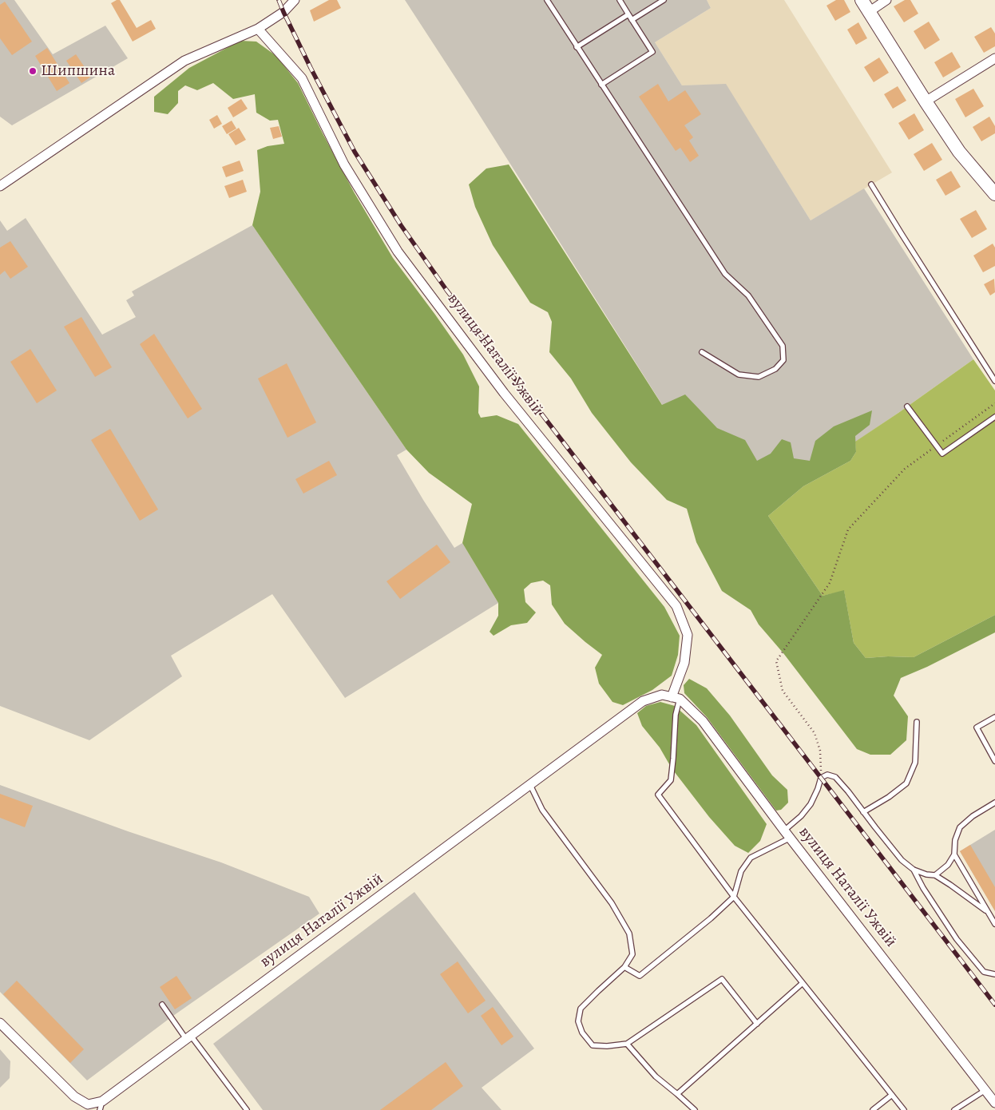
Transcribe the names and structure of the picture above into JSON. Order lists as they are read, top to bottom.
{
  "streets": {
    "street": ["вулиця Наталії Ужвій"]
  },
  "places": ["Шипшина"]
}
